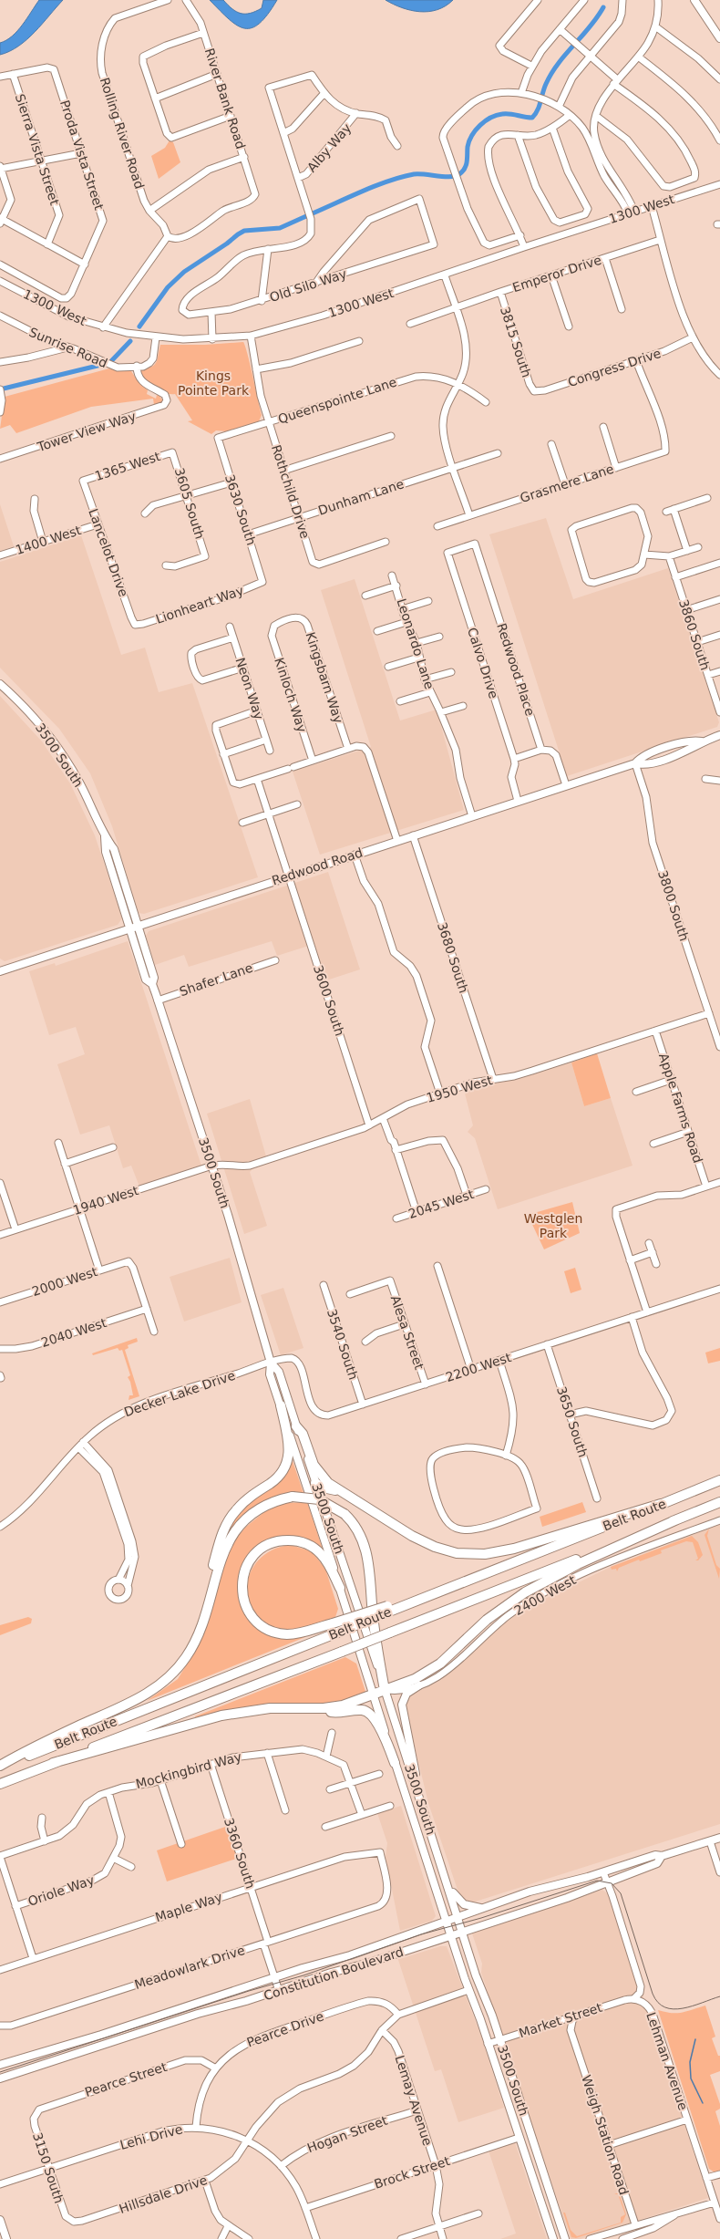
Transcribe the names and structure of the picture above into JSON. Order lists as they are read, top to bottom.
{
  "streets": {
    "highway": ["Belt Route"],
    "main road": ["3500 South", "Redwood Road", "Constitution Boulevard"],
    "street": [
      "River Bank Road",
      "Rolling River Road",
      "Alby Way",
      "Sierra Vista Street",
      "Proda Vista Street",
      "1300 West",
      "Emperor Drive",
      "Old Silo Way",
      "3815 South",
      "Sunrise Road",
      "Congress Drive",
      "Queenspointe Lane",
      "Tower View Way",
      "1365 West",
      "Grasmere Lane",
      "Rothchild Drive",
      "Dunham Lane",
      "3605 South",
      "3630 South",
      "1400 West",
      "Lancelot Drive",
      "Lionheart Way",
      "3860 South",
      "Leonardo Lane",
      "Calvo Drive",
      "Redwood Place",
      "Kingsbarn Way",
      "Neon Way",
      "Kinloch Way",
      "3800 South",
      "3680 South",
      "Shafer Lane",
      "3600 South",
      "1950 West",
      "Apple Farms Road",
      "1940 West",
      "2045 West",
      "2000 West",
      "2040 West",
      "Alesa Street",
      "3540 South",
      "2200 West",
      "Decker Lake Drive",
      "3650 South",
      "2400 West",
      "Mockingbird Way",
      "3360 South",
      "Oriole Way",
      "Maple Way",
      "Meadowlark Drive",
      "Market Street",
      "Pearce Drive",
      "Lehman Avenue",
      "Pearce Street",
      "Lemay Avenue",
      "Hogan Street",
      "Weigh Station Road",
      "Lehi Drive",
      "3150 South",
      "Brock Street",
      "Hillsdale Drive"
    ]
  },
  "crossings": [
    ["River Bank Road", "Rolling River Road"],
    ["Sierra Vista Street", "Proda Vista Street"],
    ["1300 West", "Rothchild Drive"],
    ["Emperor Drive", "3815 South"],
    ["3815 South", "Congress Drive"],
    ["Sunrise Road", "Tower View Way"],
    ["Congress Drive", "Grasmere Lane"],
    ["Queenspointe Lane", "Rothchild Drive"],
    ["Queenspointe Lane", "3630 South"],
    ["1365 West", "3605 South"],
    ["1365 West", "Lancelot Drive"],
    ["Rothchild Drive", "Dunham Lane"],
    ["Dunham Lane", "3630 South"],
    ["3630 South", "Lionheart Way"],
    ["1400 West", "Lancelot Drive"],
    ["Lancelot Drive", "Lionheart Way"],
    ["Leonardo Lane", "Redwood Road"],
    ["Calvo Drive", "Redwood Place"],
    ["Calvo Drive", "Redwood Road"],
    ["Kingsbarn Way", "Kinloch Way"],
    ["3500 South", "Redwood Road"],
    ["3500 South", "Shafer Lane"],
    ["3500 South", "1950 West"],
    ["3500 South", "1940 West"],
    ["3500 South", "2200 West"],
    ["3500 South", "Decker Lake Drive"],
    ["3500 South", "2400 West"],
    ["3500 South", "Constitution Boulevard"],
    ["3500 South", "Market Street"],
    ["3500 South", "Brock Street"],
    ["3500 South", "Hillsdale Drive"],
    ["Redwood Road", "3800 South"],
    ["Redwood Road", "3680 South"],
    ["Redwood Road", "3600 South"],
    ["3800 South", "1950 West"],
    ["3680 South", "1950 West"],
    ["3600 South", "1950 West"],
    ["1950 West", "Apple Farms Road"],
    ["1950 West", "1940 West"],
    ["2000 West", "2040 West"],
    ["Alesa Street", "2200 West"],
    ["3540 South", "2200 West"],
    ["2200 West", "Decker Lake Drive"],
    ["2200 West", "3650 South"],
    ["Mockingbird Way", "3360 South"],
    ["Mockingbird Way", "Oriole Way"],
    ["3360 South", "Maple Way"],
    ["3360 South", "Meadowlark Drive"],
    ["3360 South", "Constitution Boulevard"],
    ["Maple Way", "Meadowlark Drive"],
    ["Constitution Boulevard", "Lehman Avenue"],
    ["Market Street", "Lehman Avenue"],
    ["Pearce Drive", "Pearce Street"],
    ["Pearce Drive", "Lehi Drive"],
    ["Pearce Drive", "Hillsdale Drive"],
    ["Pearce Street", "3150 South"],
    ["Lemay Avenue", "Hogan Street"],
    ["Lemay Avenue", "Brock Street"],
    ["Lemay Avenue", "Hillsdale Drive"],
    ["Hogan Street", "Lehi Drive"],
    ["Lehi Drive", "3150 South"],
    ["Lehi Drive", "Brock Street"],
    ["Lehi Drive", "Hillsdale Drive"],
    ["3150 South", "Hillsdale Drive"]
  ],
  "parks": ["Kings Pointe Park", "Westglen Park"]
}
